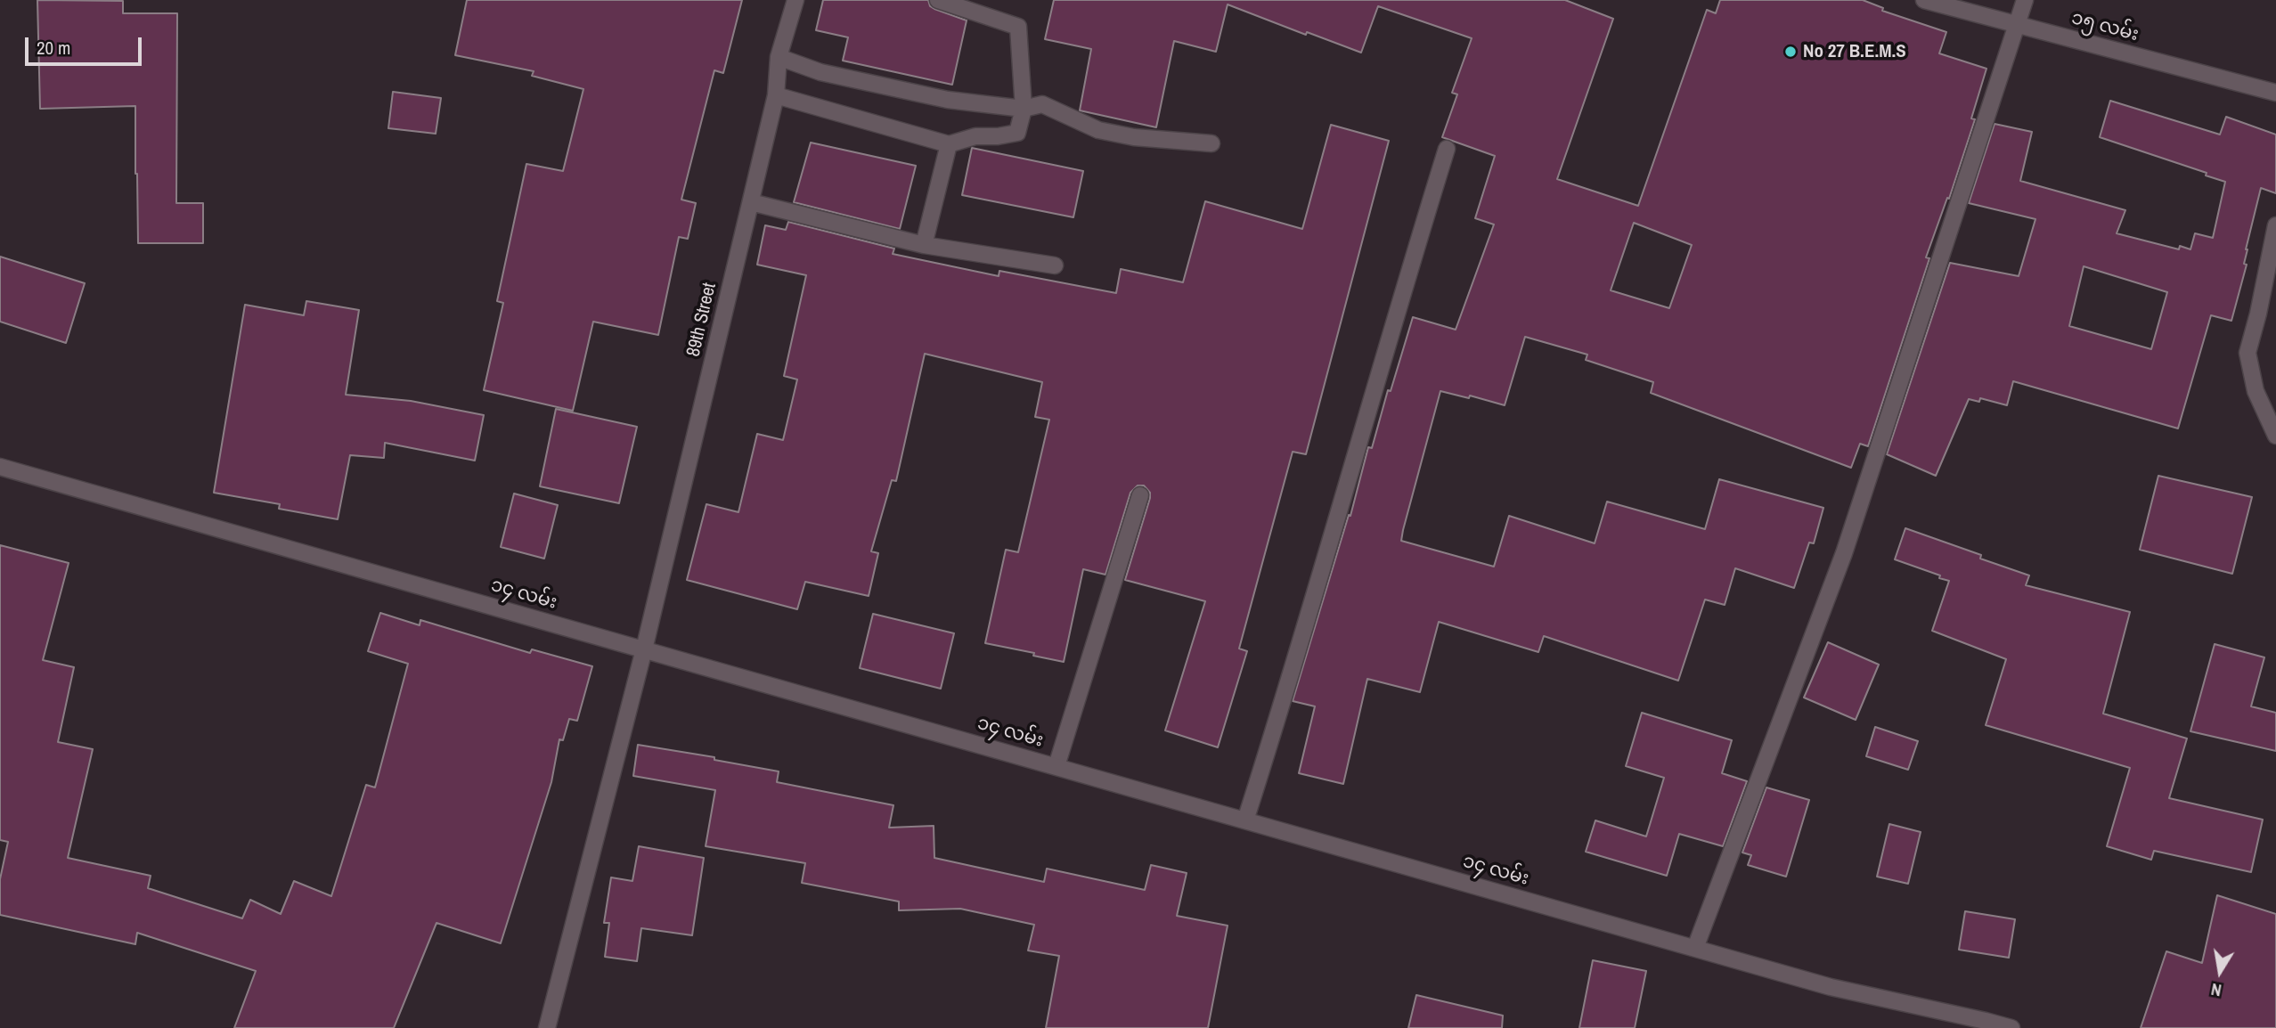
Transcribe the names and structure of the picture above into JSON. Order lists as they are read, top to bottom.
{
  "streets": {
    "street": ["၁၅ လမ်း", "89th Street", "၁၄ လမ်း"]
  },
  "crossings": [
    ["89th Street", "၁၄ လမ်း"]
  ],
  "places": ["No 27 B.E.M.S"],
  "scale_bar": "20 m",
  "north": "bottom"
}
